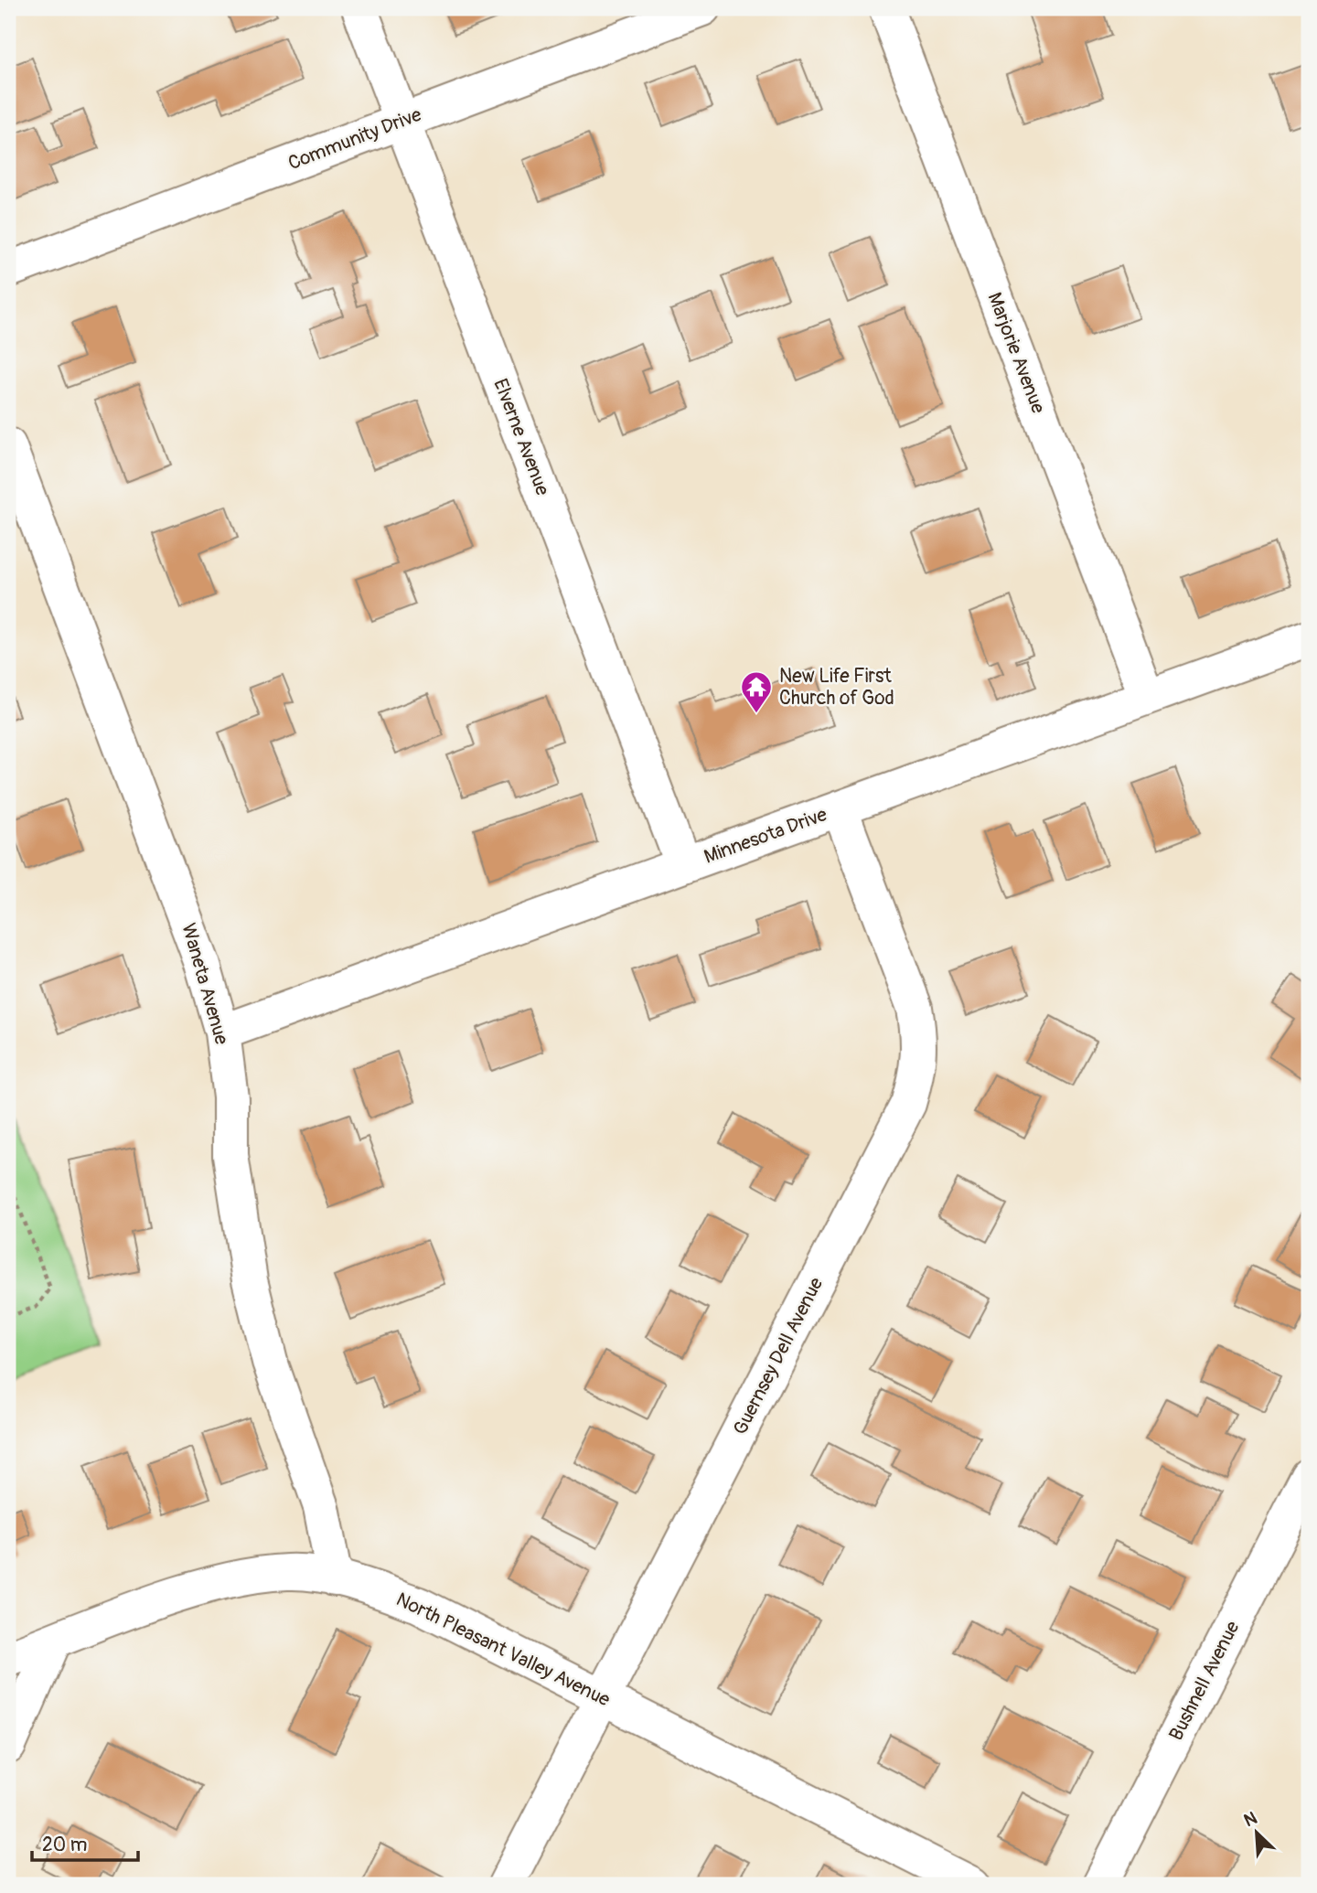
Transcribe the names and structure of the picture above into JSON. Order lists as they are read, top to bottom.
{
  "streets": {
    "street": [
      "Community Drive",
      "Marjorie Avenue",
      "Elverne Avenue",
      "Minnesota Drive",
      "Waneta Avenue",
      "Guernsey Dell Avenue",
      "North Pleasant Valley Avenue",
      "Bushnell Avenue"
    ]
  },
  "crossings": [
    ["Community Drive", "Elverne Avenue"],
    ["Marjorie Avenue", "Minnesota Drive"],
    ["Elverne Avenue", "Minnesota Drive"],
    ["Minnesota Drive", "Waneta Avenue"],
    ["Minnesota Drive", "Guernsey Dell Avenue"],
    ["Waneta Avenue", "North Pleasant Valley Avenue"],
    ["Guernsey Dell Avenue", "North Pleasant Valley Avenue"]
  ],
  "places": {
    "temple": ["New Life First Church of God"]
  },
  "scale_bar": "20 m",
  "north": "top left"
}
